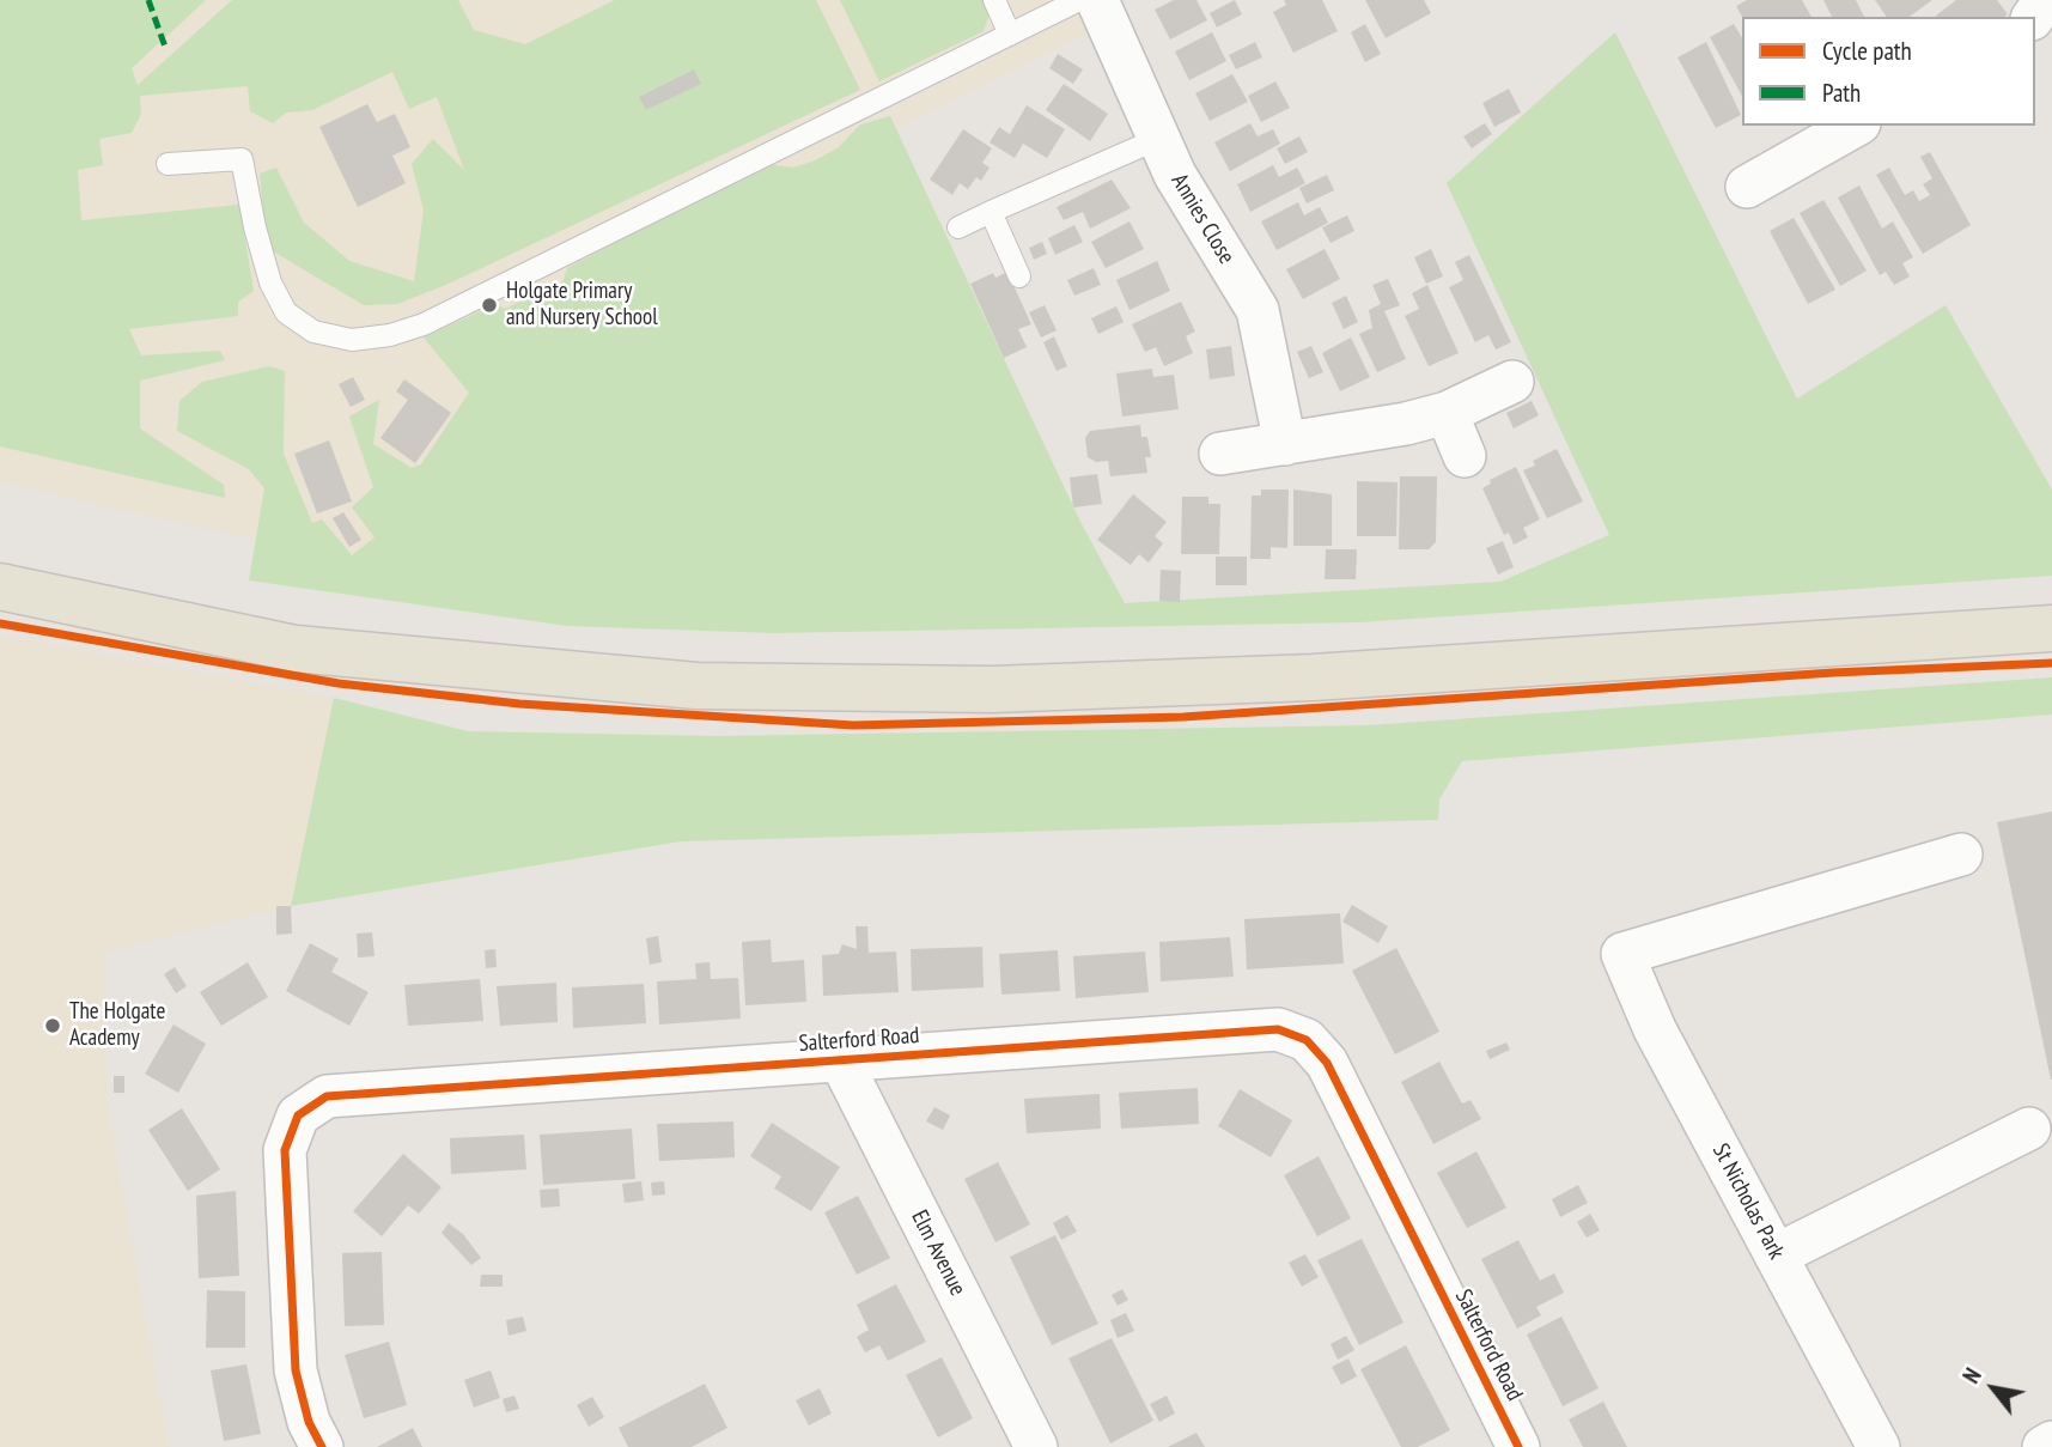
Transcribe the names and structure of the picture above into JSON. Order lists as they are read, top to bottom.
{
  "streets": {
    "street": [
      "Annies Close",
      "Salterford Road",
      "St Nicholas Park",
      "Elm Avenue"
    ]
  },
  "crossings": [
    ["Salterford Road", "Elm Avenue"]
  ],
  "places": ["Holgate Primary and Nursery School", "The Holgate Academy"],
  "legend": ["Cycle path", "Path"],
  "north": "top left"
}
